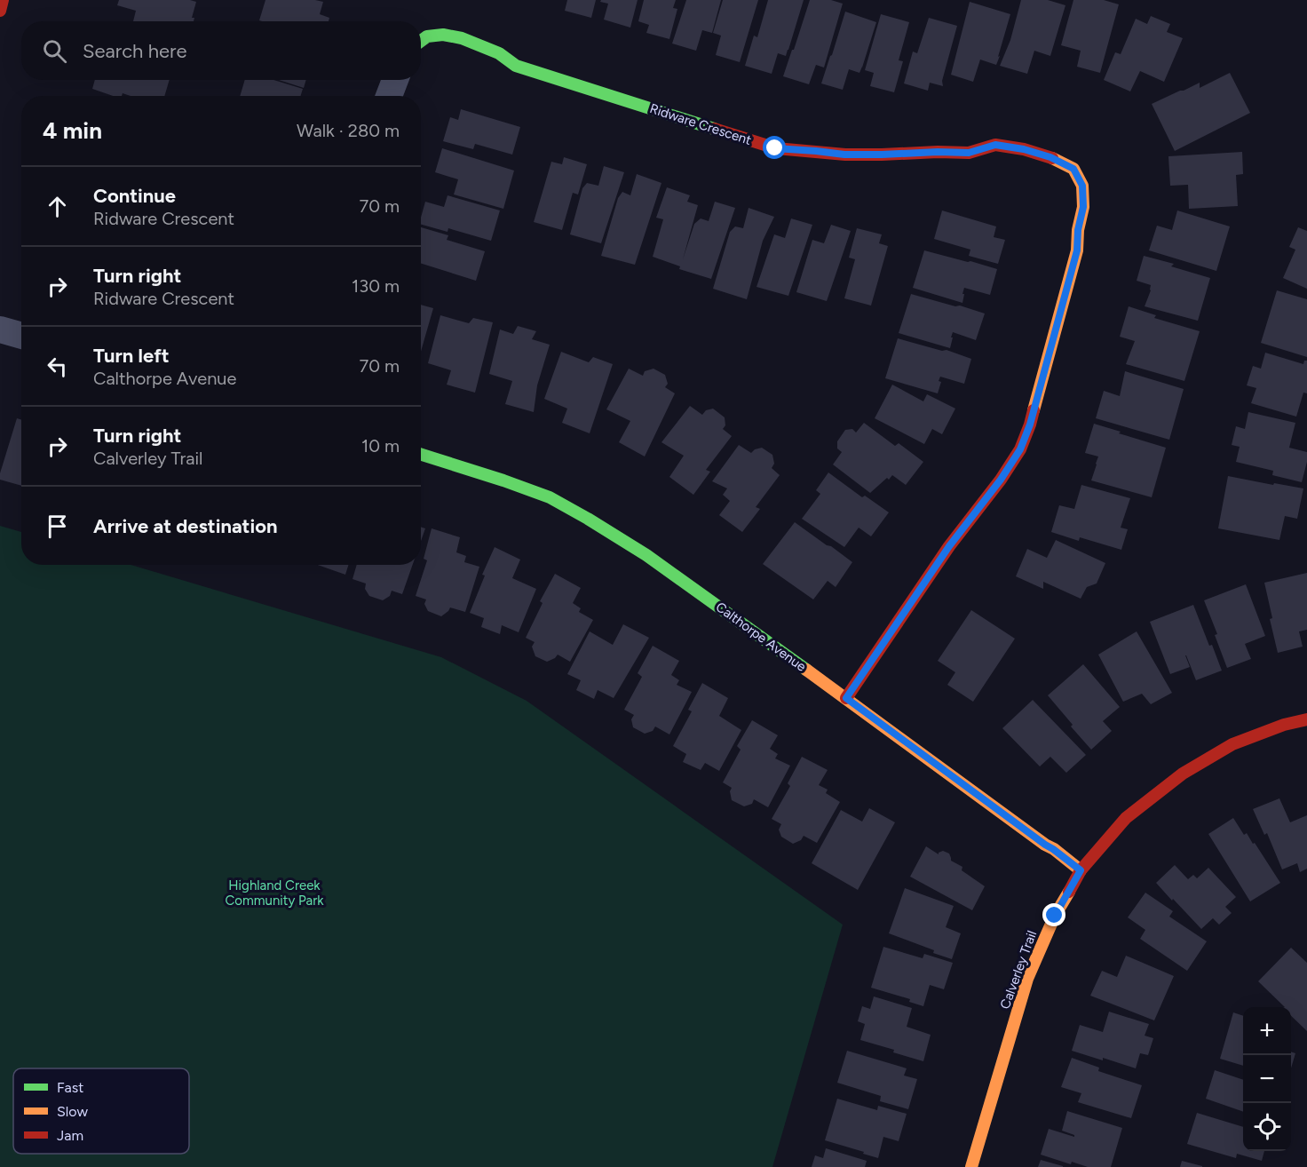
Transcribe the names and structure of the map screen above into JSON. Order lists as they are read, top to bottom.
{
  "streets": {
    "street": ["Ridware Crescent", "Calthorpe Avenue", "Calverley Trail"]
  },
  "crossings": [
    ["Ridware Crescent", "Calthorpe Avenue"],
    ["Calthorpe Avenue", "Calverley Trail"]
  ],
  "parks": ["Highland Creek Community Park"],
  "legend": ["Fast", "Slow", "Jam"],
  "page": {
    "search": "Search here",
    "heading": ["4 min", "Walk · 280 m"],
    "list": [
      ["Continue", "Ridware Crescent", "70 m"],
      ["Turn right", "Ridware Crescent", "130 m"],
      ["Turn left", "Calthorpe Avenue", "70 m"],
      ["Turn right", "Calverley Trail", "10 m"],
      "Arrive at destination"
    ],
    "map_buttons": ["+", "−"]
  }
}
